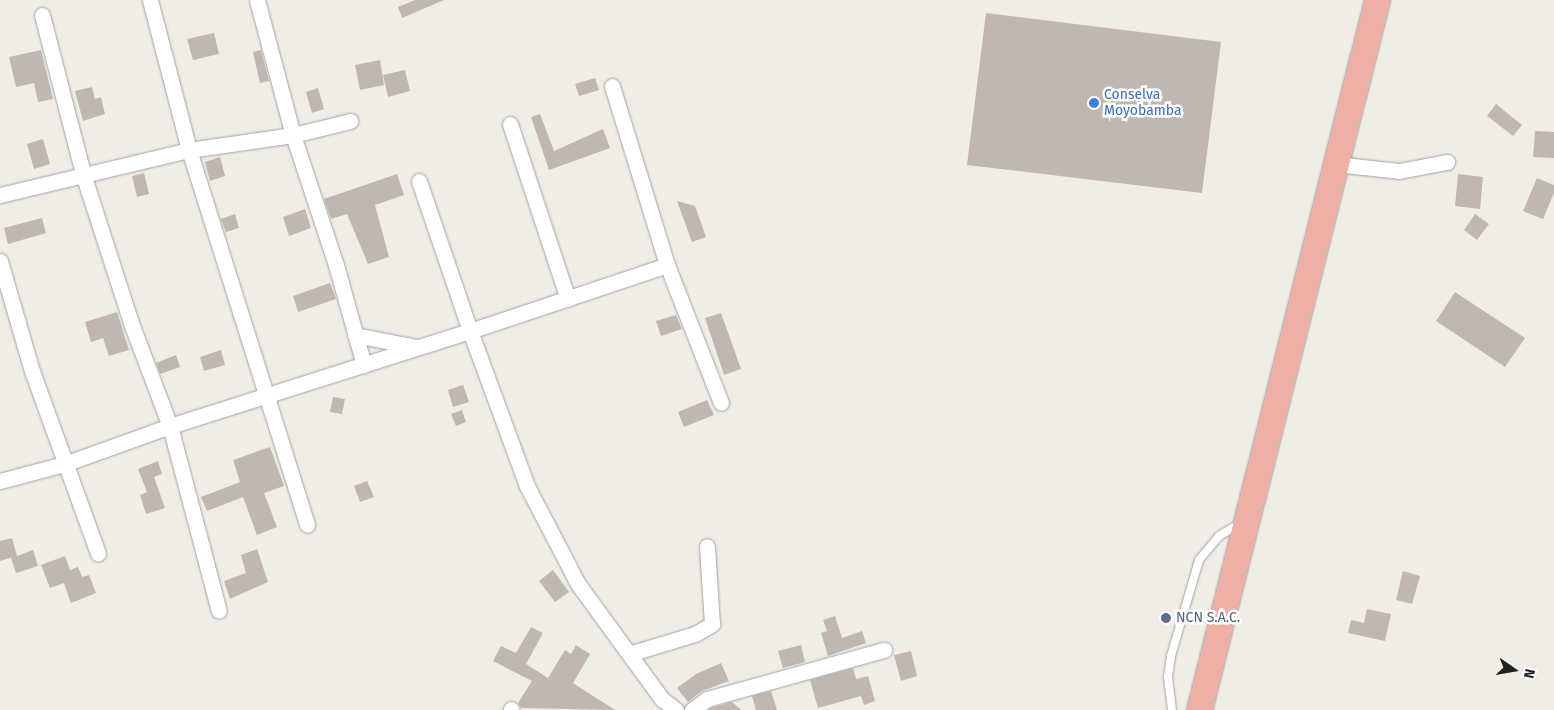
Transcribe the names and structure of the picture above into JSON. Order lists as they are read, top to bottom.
{
  "places": ["Conselva Moyobamba", "NCN S.A.C."],
  "north": "right"
}
